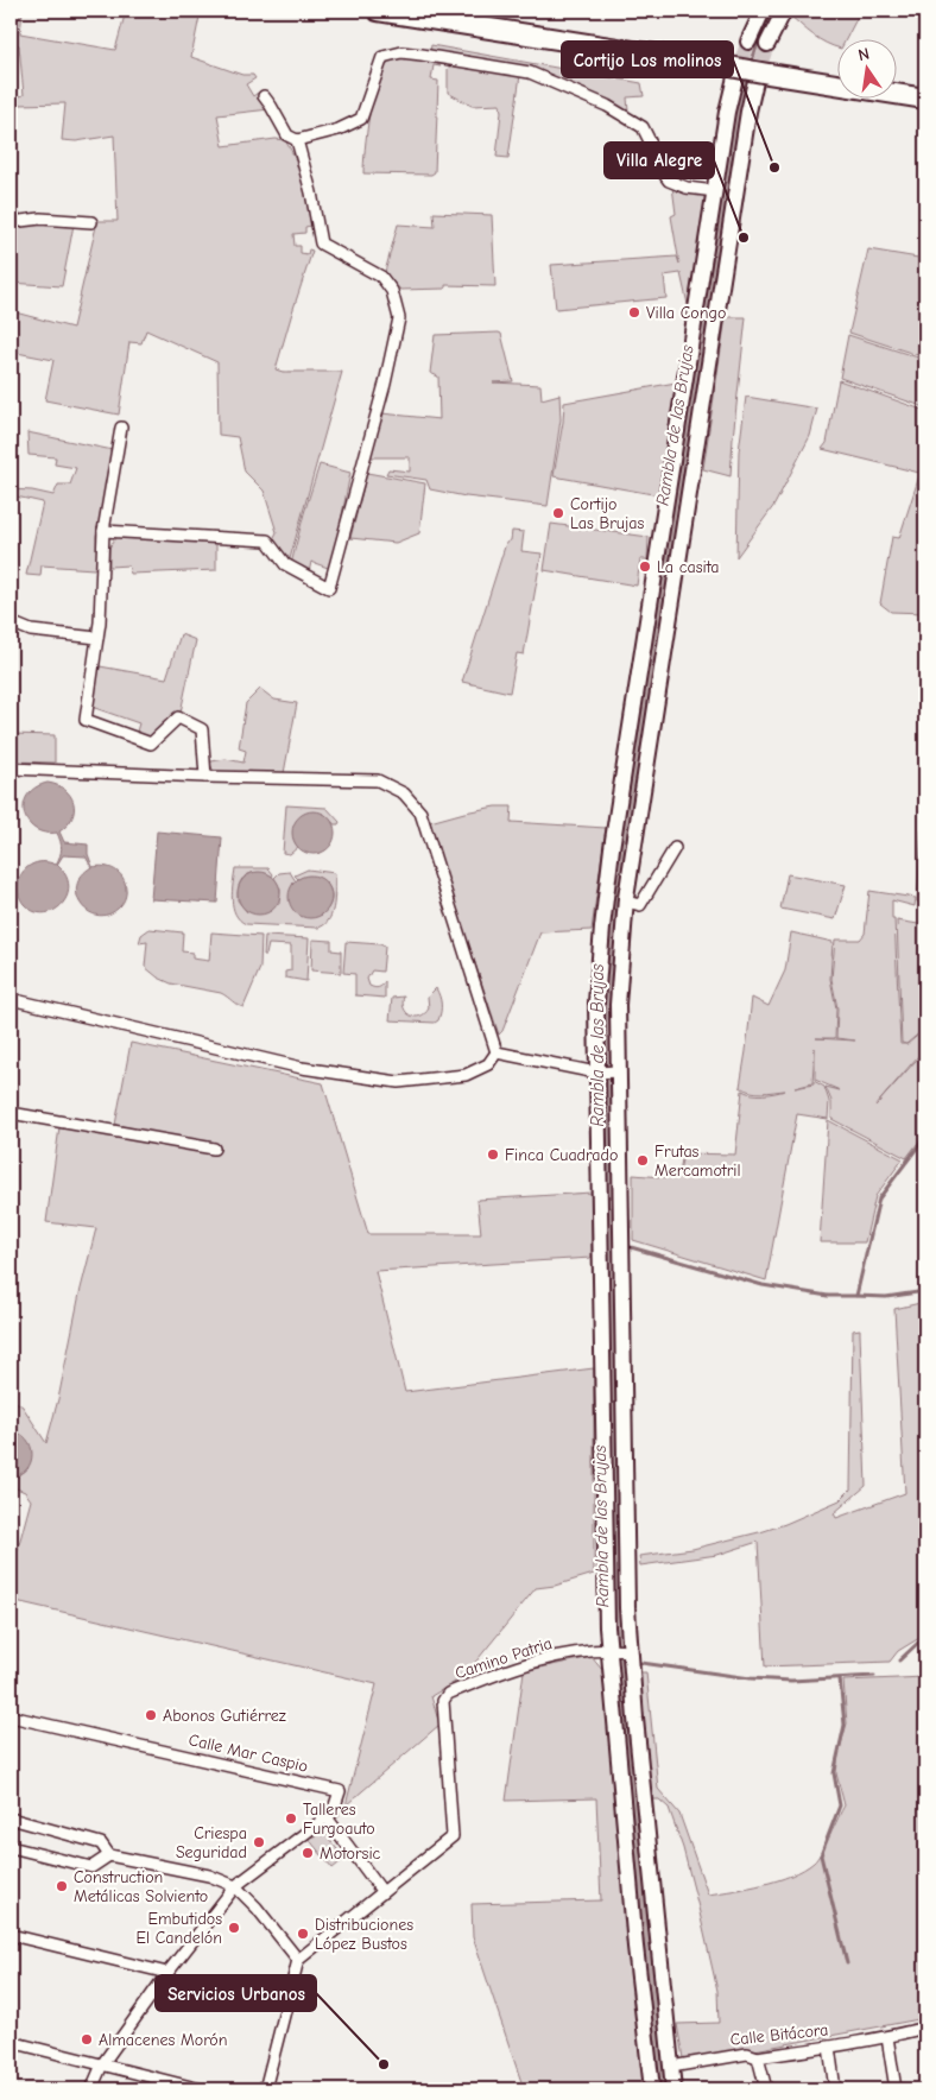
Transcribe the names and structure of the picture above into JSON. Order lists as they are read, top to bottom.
{
  "streets": {
    "street": ["Camino Patria", "Calle Mar Caspio", "Calle Bitácora"]
  },
  "water": ["Rambla de las Brujas"],
  "places": [
    "Cortijo Los molinos",
    "Villa Alegre",
    "Villa Congo",
    "Cortijo Las Brujas",
    "La casita",
    "Finca Cuadrado",
    "Frutas Mercamotril",
    "Abonos Gutiérrez",
    "Talleres Furgoauto",
    "Criespa Seguridad",
    "Motorsic",
    "Construction Metálicas Solviento",
    "Embutidos El Candelón",
    "Distribuciones López Bustos",
    "Almacenes Morón",
    "Servicios Urbanos"
  ],
  "north": "top"
}
